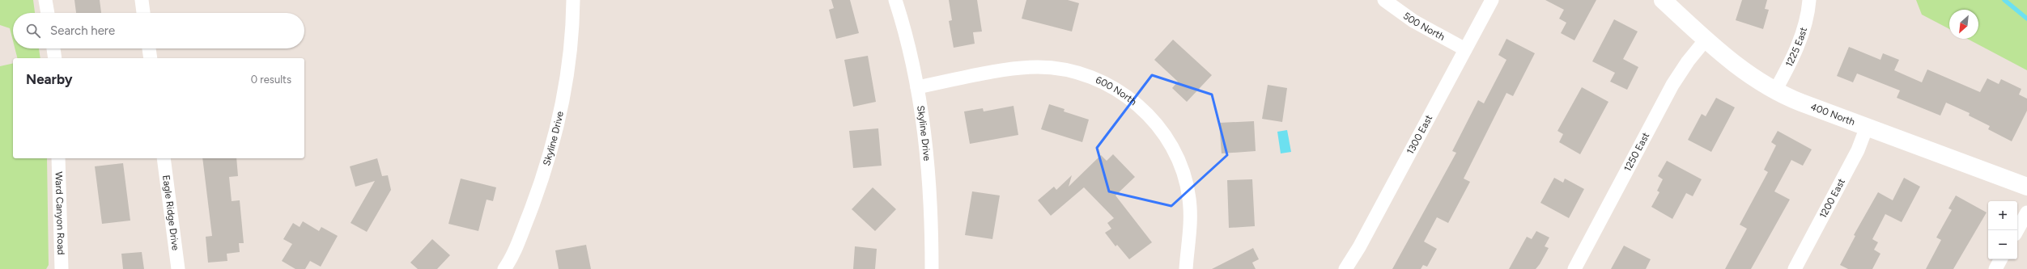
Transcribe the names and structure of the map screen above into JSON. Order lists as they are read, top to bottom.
{
  "streets": {
    "main road": ["400 North"],
    "street": [
      "500 North",
      "1225 East",
      "600 North",
      "Skyline Drive",
      "1300 East",
      "1250 East",
      "1200 East",
      "Ward Canyon Road",
      "Eagle Ridge Drive"
    ]
  },
  "crossings": [
    ["500 North", "1300 East"],
    ["1225 East", "400 North"],
    ["600 North", "Skyline Drive"],
    ["400 North", "1250 East"],
    ["400 North", "1200 East"]
  ],
  "north": "bottom left",
  "page": {
    "search": "Search here",
    "heading": ["Nearby", "0 results"],
    "map_buttons": ["+", "−"]
  }
}
